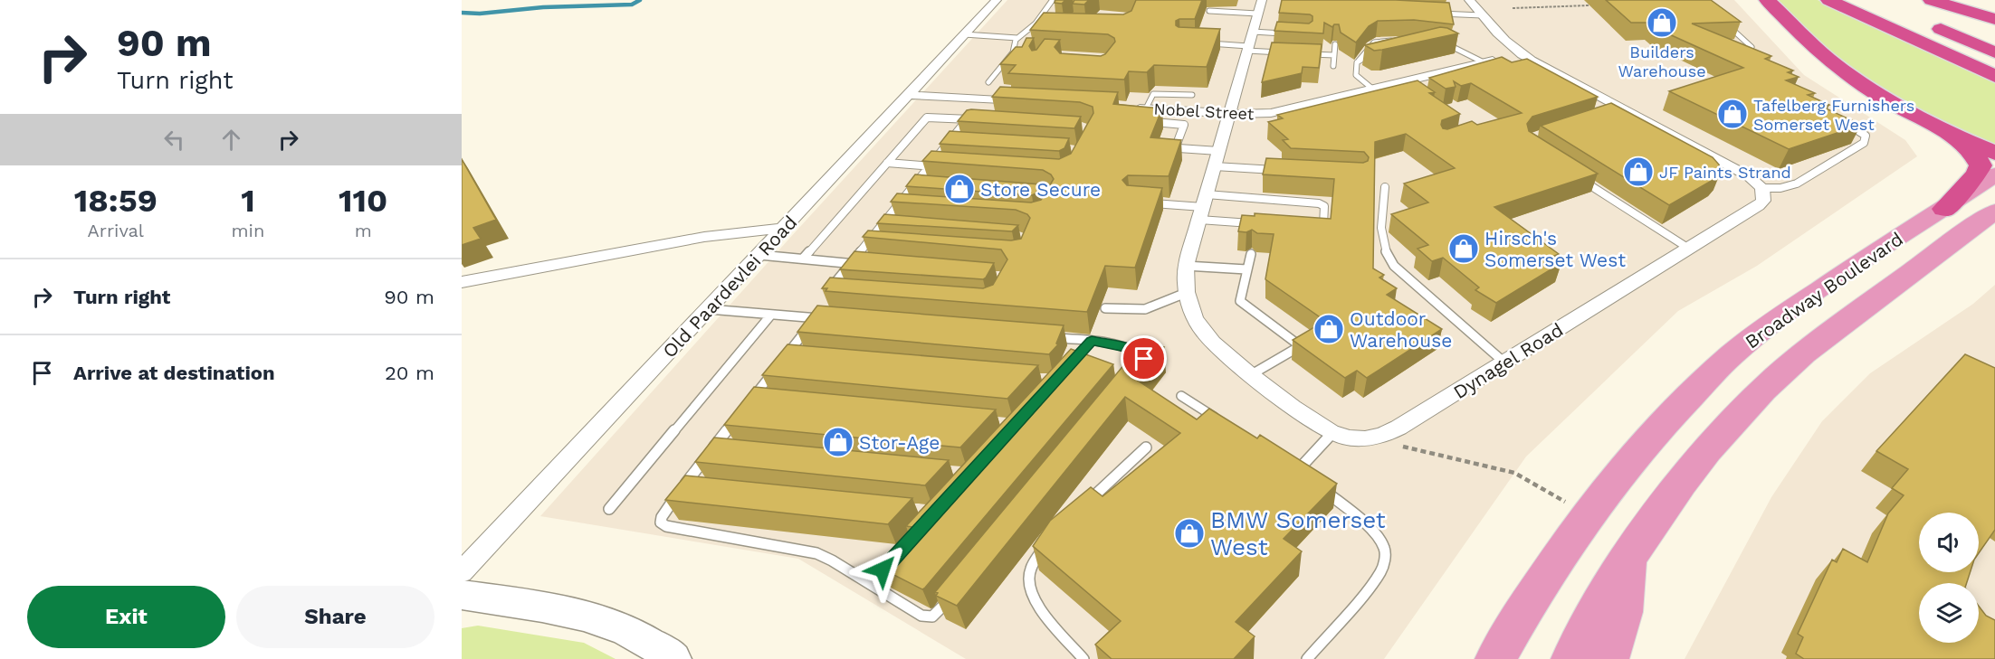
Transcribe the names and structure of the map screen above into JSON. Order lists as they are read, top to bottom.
{
  "streets": {
    "main road": ["Broadway Boulevard"],
    "street": ["Nobel Street", "Old Paardevlei Road", "Dynagel Road"]
  },
  "crossings": [
    ["Nobel Street", "Dynagel Road"]
  ],
  "places": {
    "shop": [
      "Builders Warehouse",
      "Tafelberg Furnishers Somerset West",
      "JF Paints Strand",
      "Store Secure",
      "Hirsch's Somerset West",
      "Outdoor Warehouse",
      "Stor-Age",
      "BMW Somerset West"
    ]
  },
  "page": {
    "turn": ["90 m", "Turn right"],
    "eta": [
      "18:59",
      "Arrival",
      "1",
      "min",
      "110",
      "m"
    ],
    "list": [
      {
        "name": "Turn right",
        "value": "90 m"
      },
      {
        "name": "Arrive at destination",
        "value": "20 m"
      }
    ],
    "buttons": ["Exit", "Share"]
  }
}
